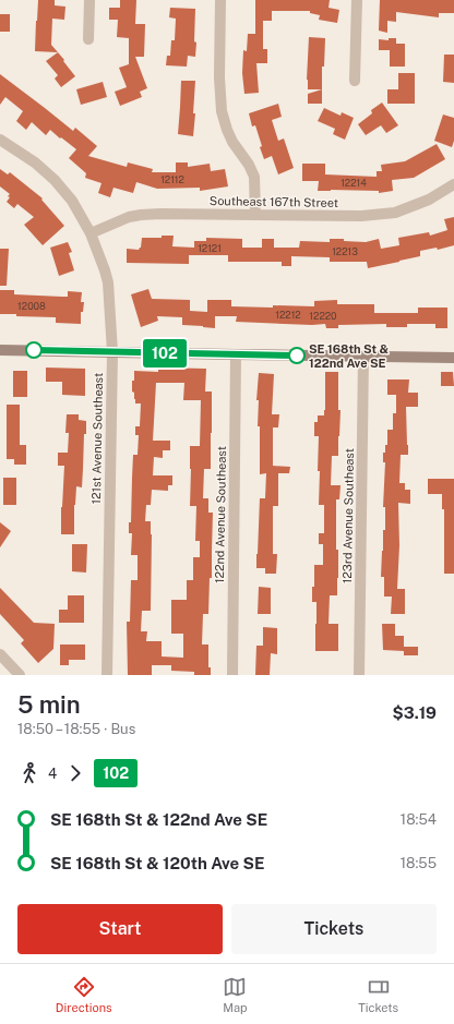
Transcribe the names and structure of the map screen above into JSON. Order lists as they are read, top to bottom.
{
  "streets": {
    "street": [
      "Southeast 167th Street",
      "121st Avenue Southeast",
      "122nd Avenue Southeast",
      "123rd Avenue Southeast"
    ]
  },
  "crossings": [
    ["Southeast 167th Street", "121st Avenue Southeast"]
  ],
  "places": ["SE 168th St & 122nd Ave SE"],
  "lines": ["bus line 102"],
  "house_numbers": [
    "12112",
    "12214",
    "12121",
    "12213",
    "12008",
    "12212",
    "12220"
  ],
  "page": {
    "on_map": "102",
    "heading": ["5 min", "18:50 – 18:55 · Bus", "$3.19"],
    "legs": ["4", "102"],
    "list": [
      {
        "name": "SE 168th St & 122nd Ave SE",
        "value": "18:54"
      },
      {
        "name": "SE 168th St & 120th Ave SE",
        "value": "18:55"
      }
    ],
    "buttons": ["Start", "Tickets"],
    "tabs": ["Directions", "Map", "Tickets"]
  }
}
